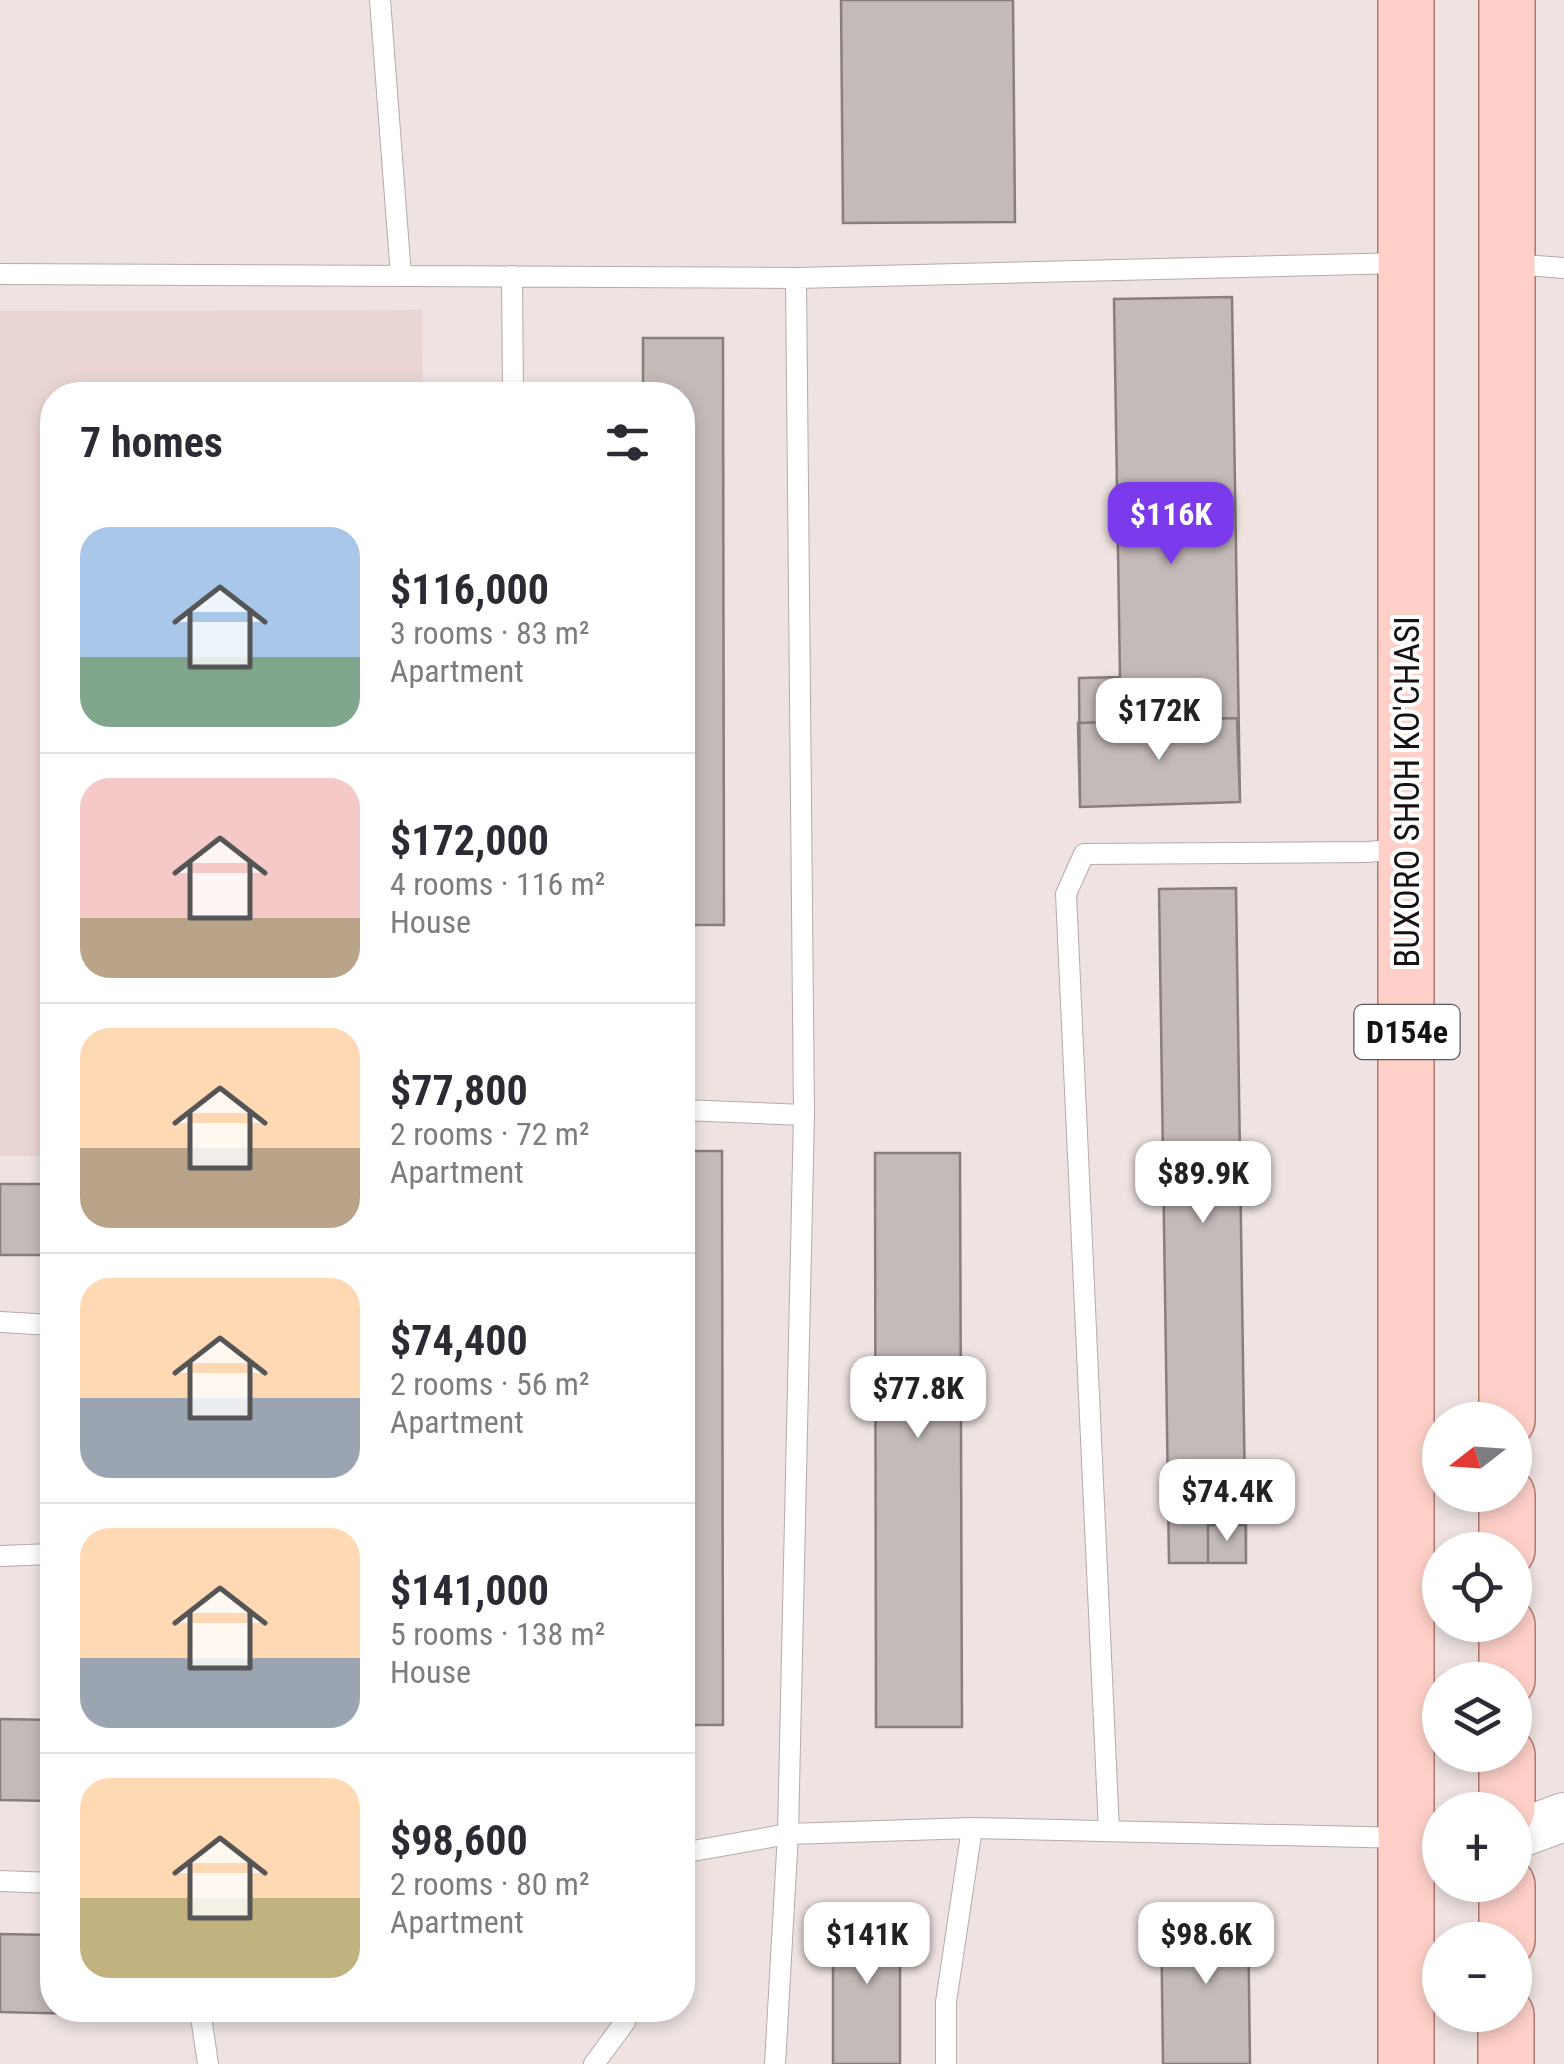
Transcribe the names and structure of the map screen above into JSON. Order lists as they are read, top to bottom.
{
  "streets": {
    "main road": ["BUXORO SHOH KO'CHASI", "D154e"]
  },
  "north": "left",
  "page": {
    "heading": "7 homes",
    "price": [
      "$116K",
      "$172K",
      "$89.9K",
      "$77.8K",
      "$74.4K",
      "$141K",
      "$98.6K"
    ],
    "list": [
      {
        "name": "$116,000",
        "note": "3 rooms · 83 m² · Apartment"
      },
      {
        "name": "$172,000",
        "note": "4 rooms · 116 m² · House"
      },
      {
        "name": "$77,800",
        "note": "2 rooms · 72 m² · Apartment"
      },
      {
        "name": "$74,400",
        "note": "2 rooms · 56 m² · Apartment"
      },
      {
        "name": "$141,000",
        "note": "5 rooms · 138 m² · House"
      },
      {
        "name": "$98,600",
        "note": "2 rooms · 80 m² · Apartment"
      }
    ],
    "map_buttons": ["+", "−"]
  }
}
